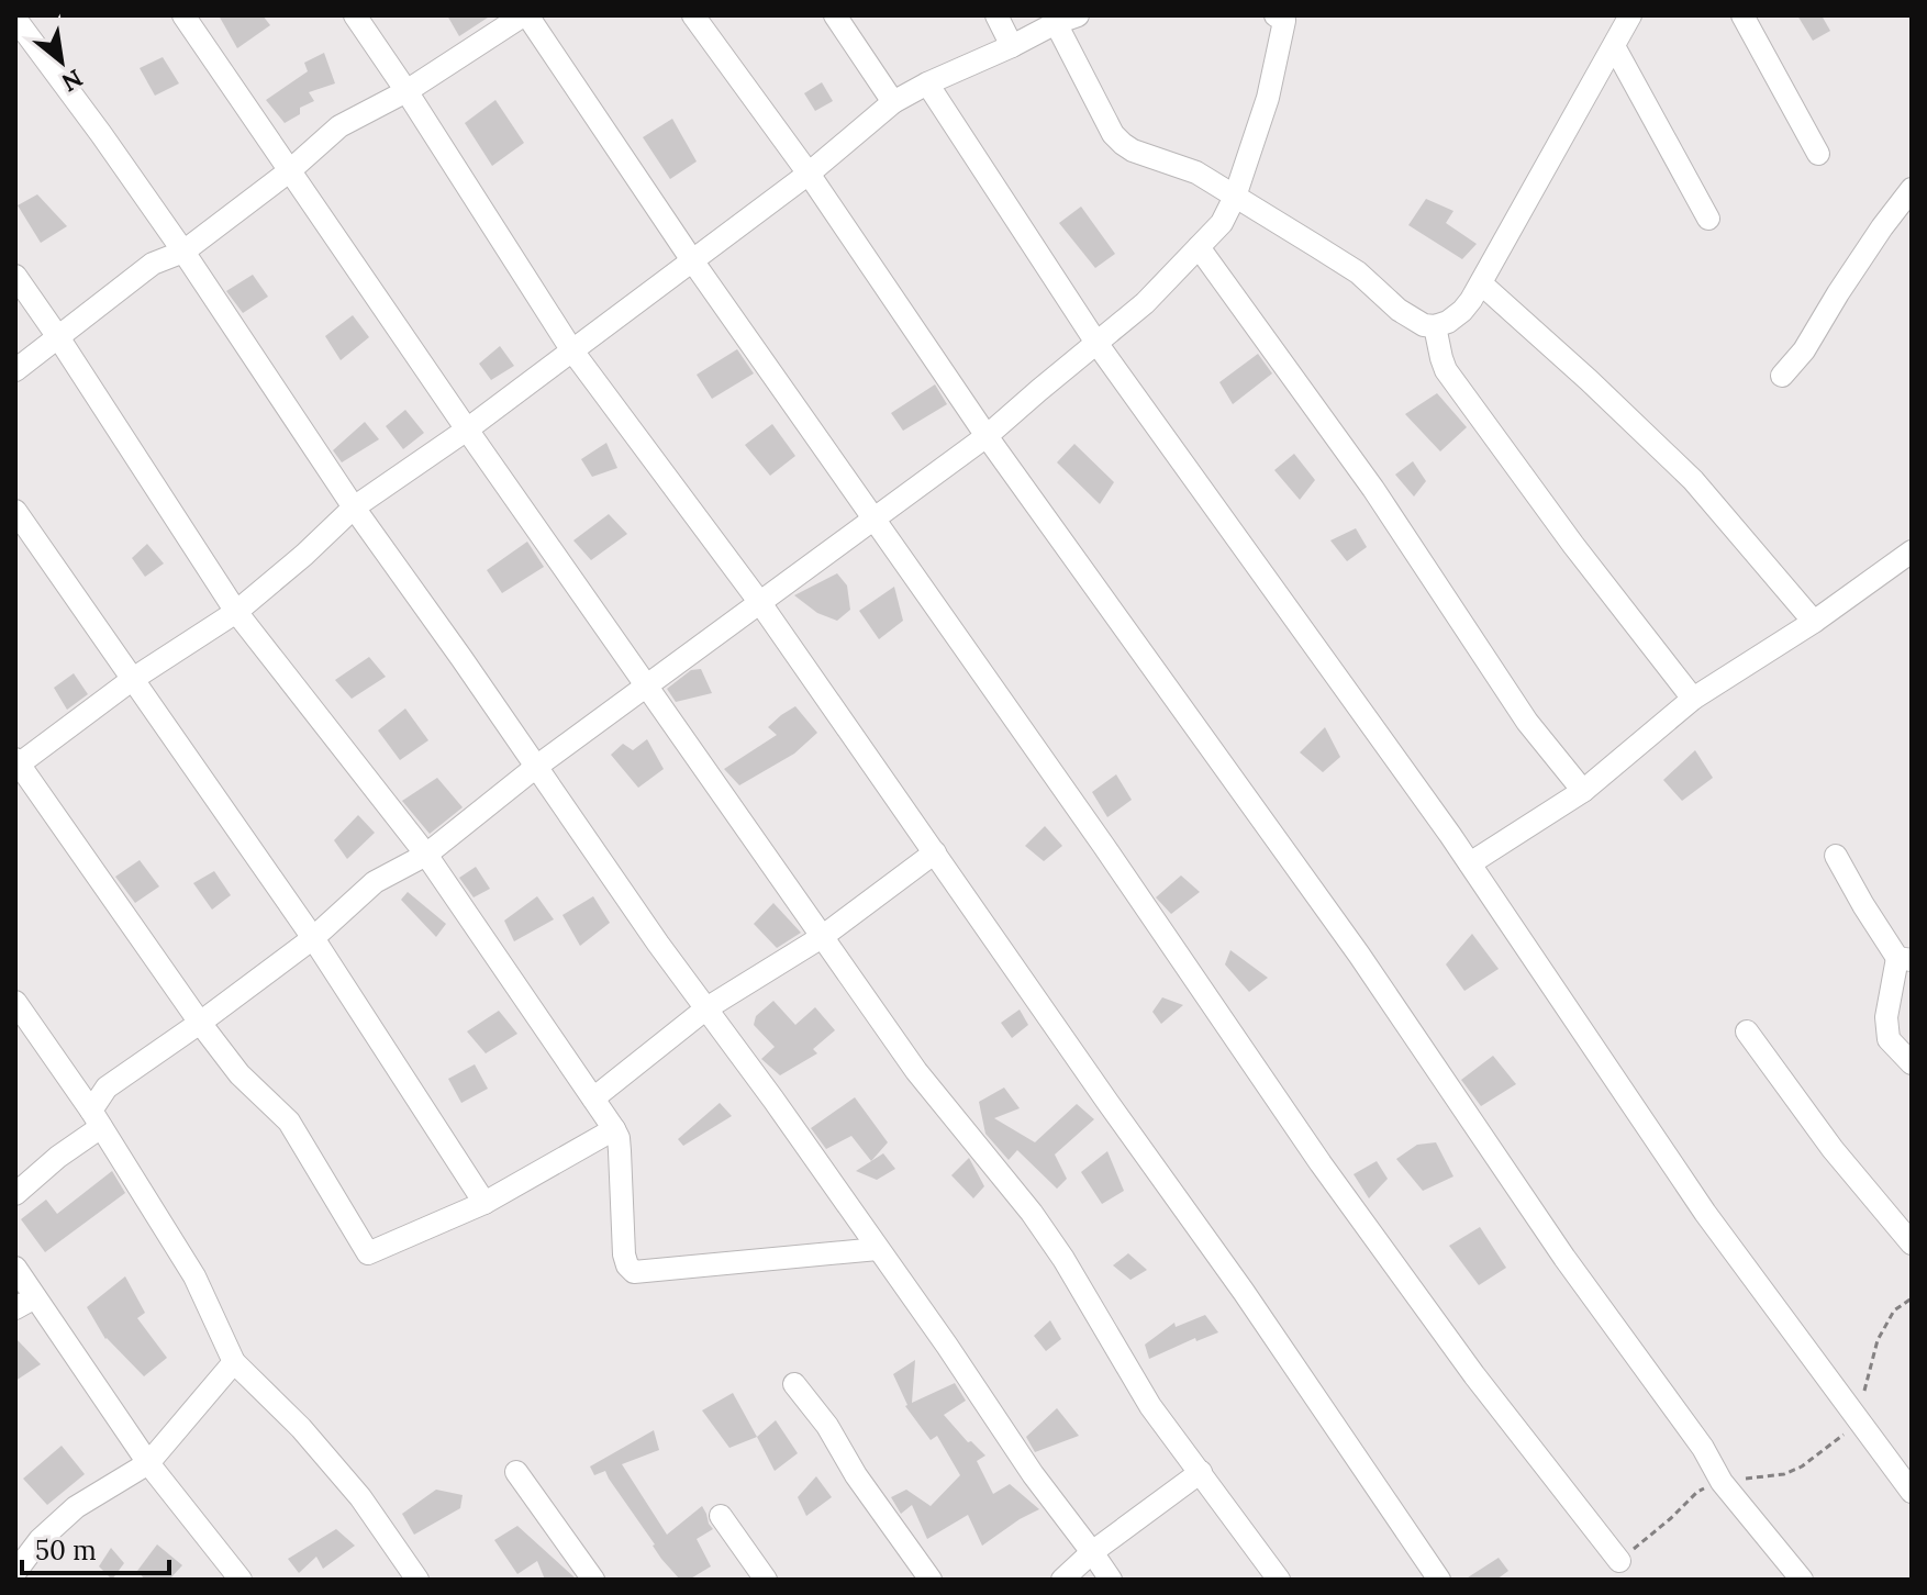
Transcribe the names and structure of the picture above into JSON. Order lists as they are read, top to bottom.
{
  "scale_bar": "50 m",
  "north": "bottom right"
}
